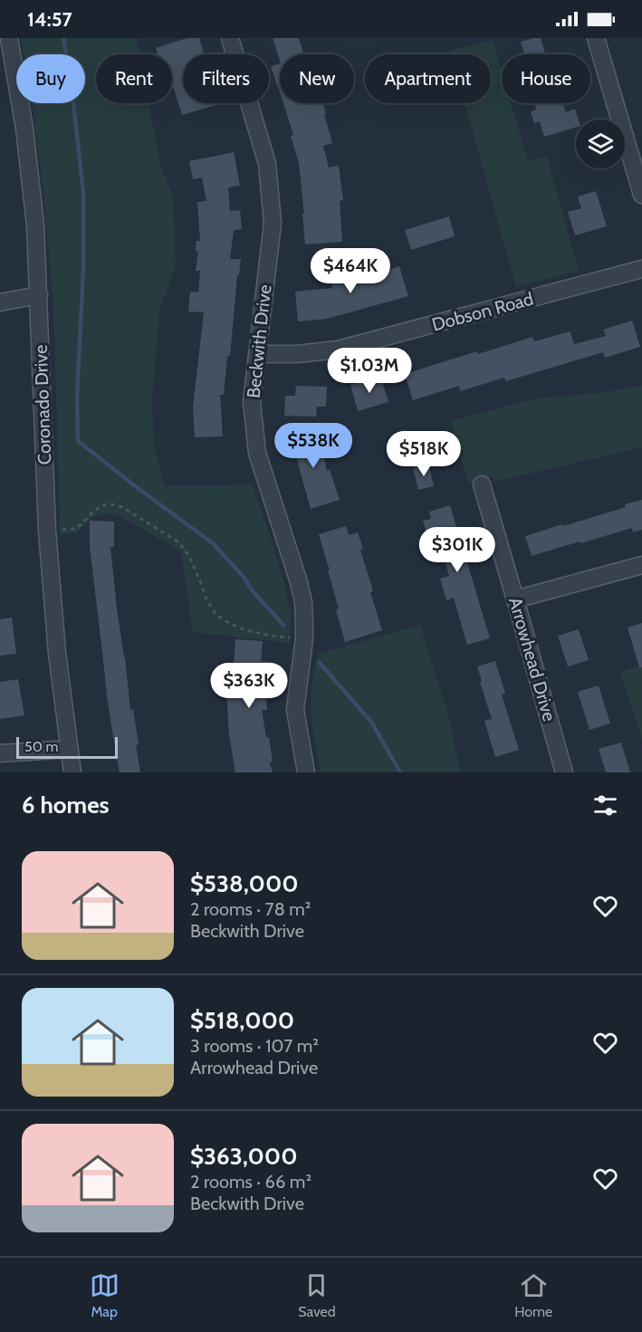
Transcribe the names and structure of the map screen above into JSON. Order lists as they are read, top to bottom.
{
  "streets": {
    "street": [
      "Dobson Road",
      "Beckwith Drive",
      "Coronado Drive",
      "Arrowhead Drive"
    ]
  },
  "crossings": [
    ["Dobson Road", "Beckwith Drive"]
  ],
  "scale_bar": "50 m",
  "page": {
    "status": "14:57",
    "chip": [
      "Buy",
      "Rent",
      "Filters",
      "New",
      "Apartment",
      "House"
    ],
    "price": [
      "$464K",
      "$1.03M",
      "$538K",
      "$518K",
      "$301K",
      "$363K"
    ],
    "scale": "50 m",
    "heading": "6 homes",
    "list": [
      {
        "name": "$538,000",
        "note": "2 rooms · 78 m² · Beckwith Drive"
      },
      {
        "name": "$518,000",
        "note": "3 rooms · 107 m² · Arrowhead Drive"
      },
      {
        "name": "$363,000",
        "note": "2 rooms · 66 m² · Beckwith Drive"
      }
    ],
    "tabs": ["Map", "Saved", "Home"]
  }
}
